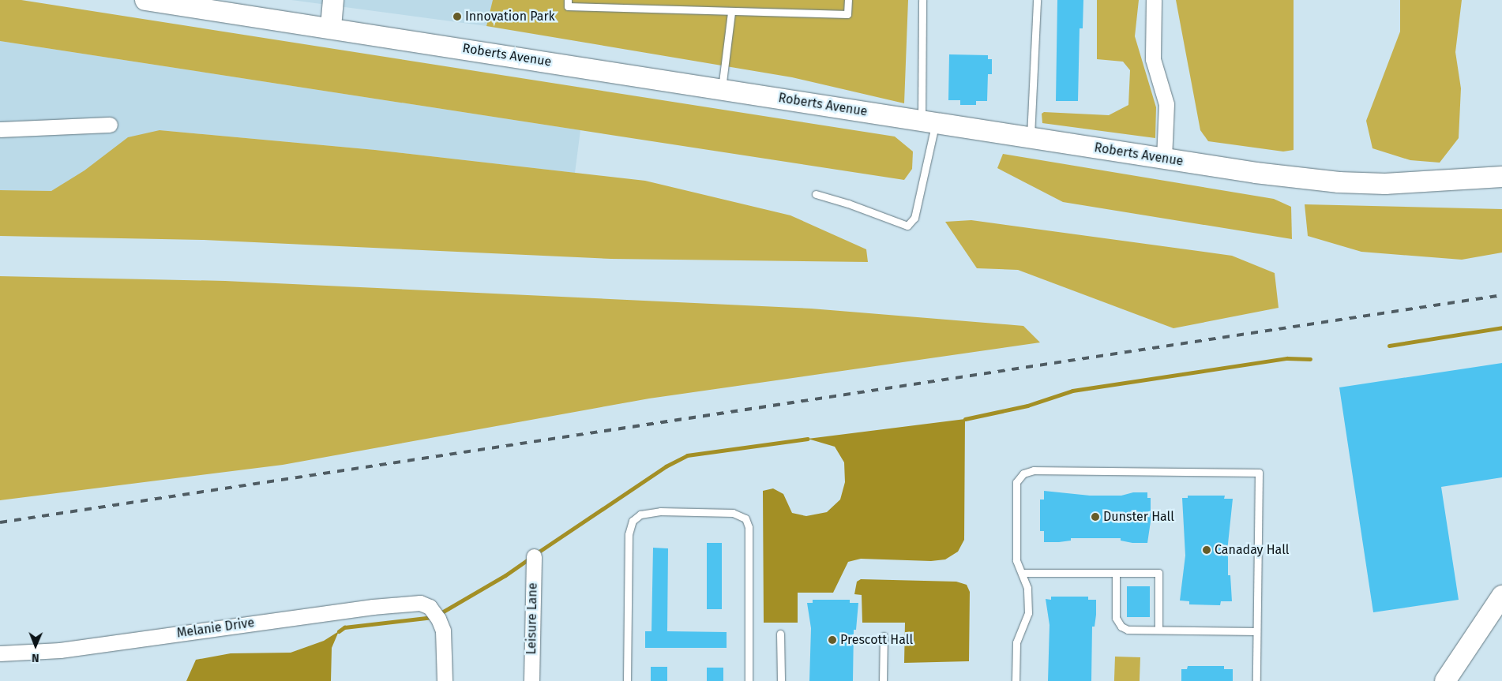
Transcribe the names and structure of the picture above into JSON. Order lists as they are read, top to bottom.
{
  "streets": {
    "street": ["Roberts Avenue", "Leisure Lane", "Melanie Drive"]
  },
  "places": [
    "Innovation Park",
    "Dunster Hall",
    "Canaday Hall",
    "Prescott Hall"
  ],
  "north": "bottom"
}
